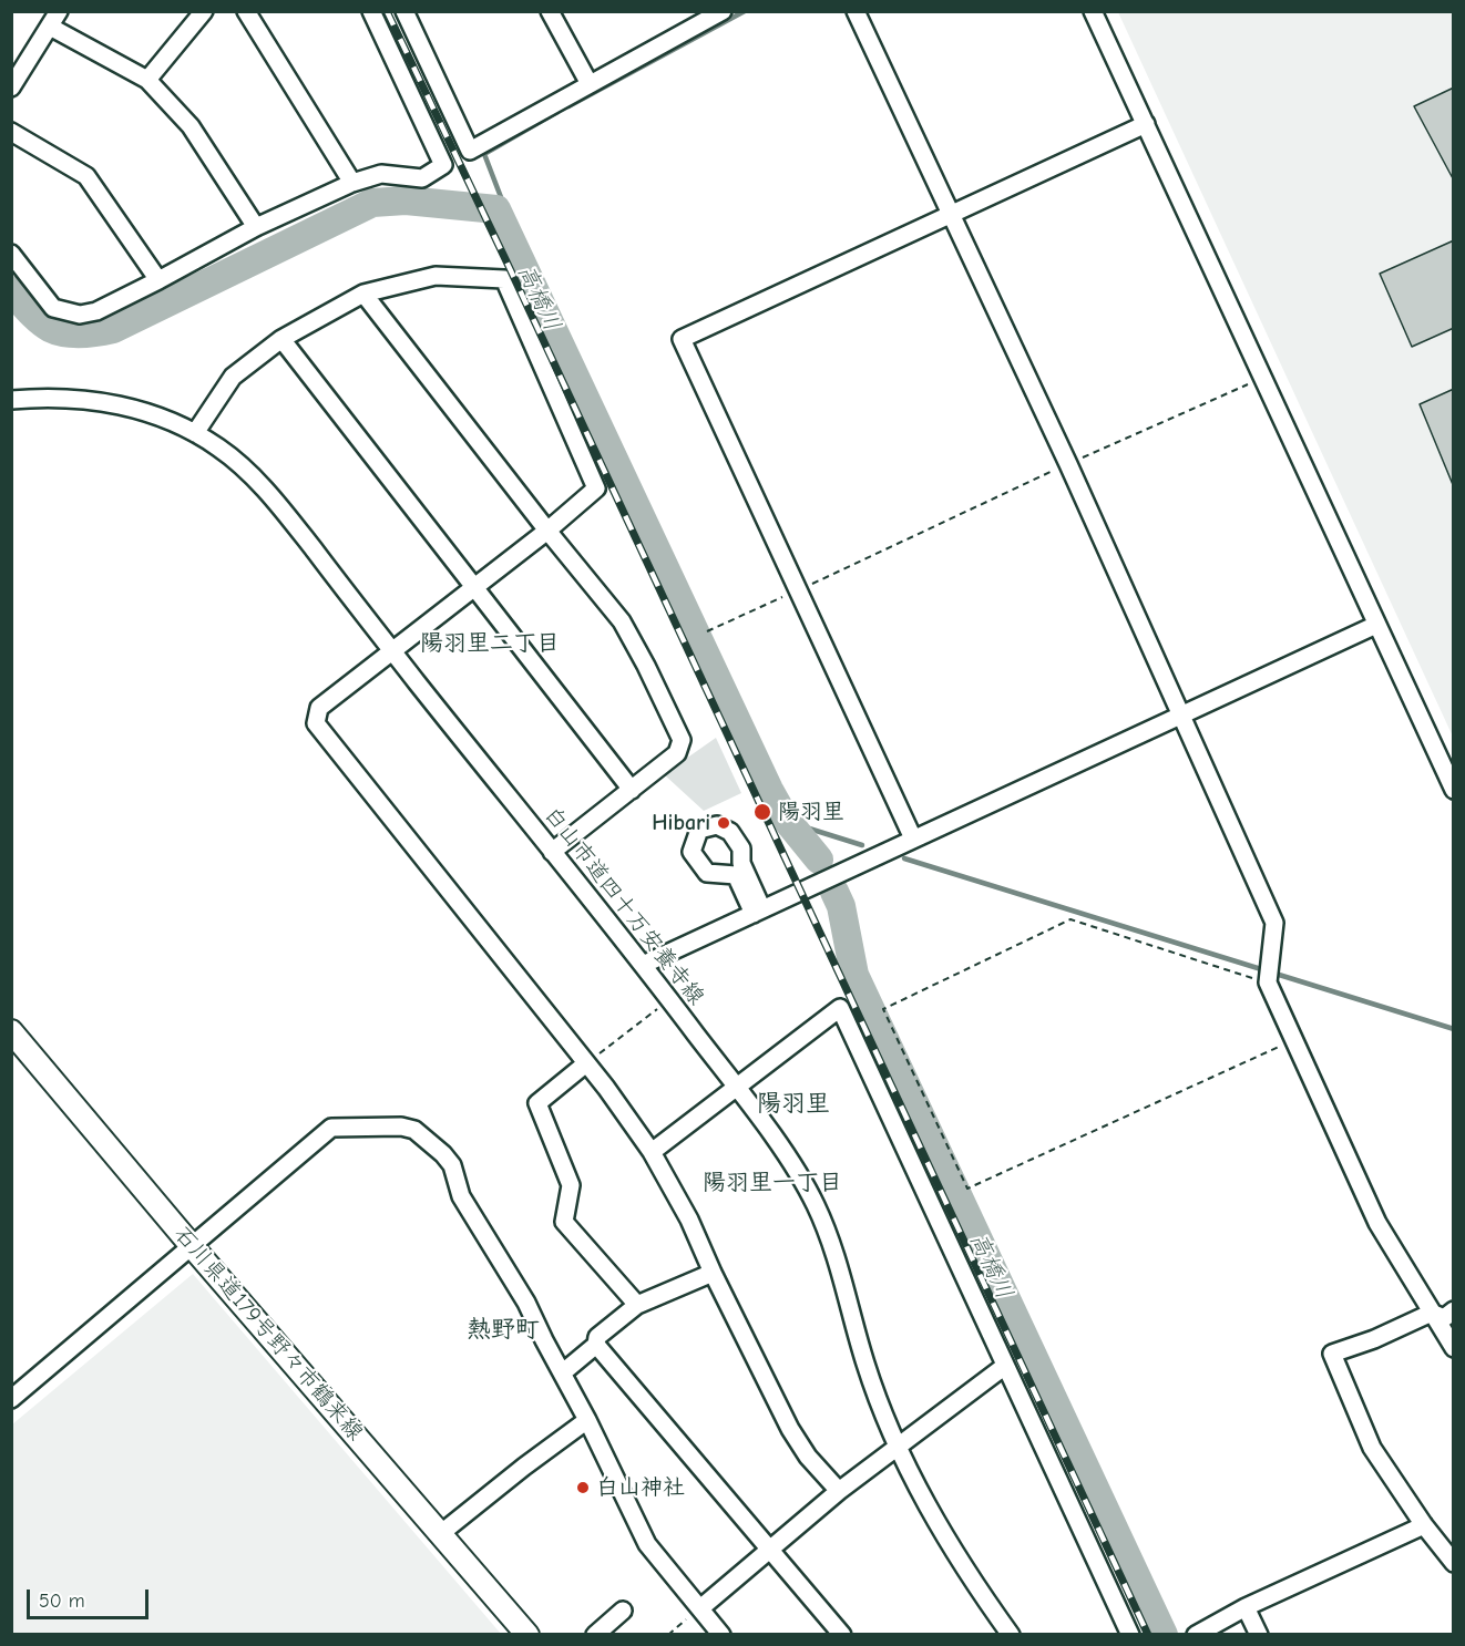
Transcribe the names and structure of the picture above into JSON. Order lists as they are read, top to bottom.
{
  "streets": {
    "main road": ["石川県道179号野々市鶴来線"],
    "street": ["白山市道四十万安養寺線"]
  },
  "districts": [
    "陽羽里二丁目",
    "陽羽里",
    "陽羽里一丁目",
    "熱野町"
  ],
  "water": ["高橋川"],
  "places": ["陽羽里", "Hibari", "白山神社"],
  "scale_bar": "50 m"
}
